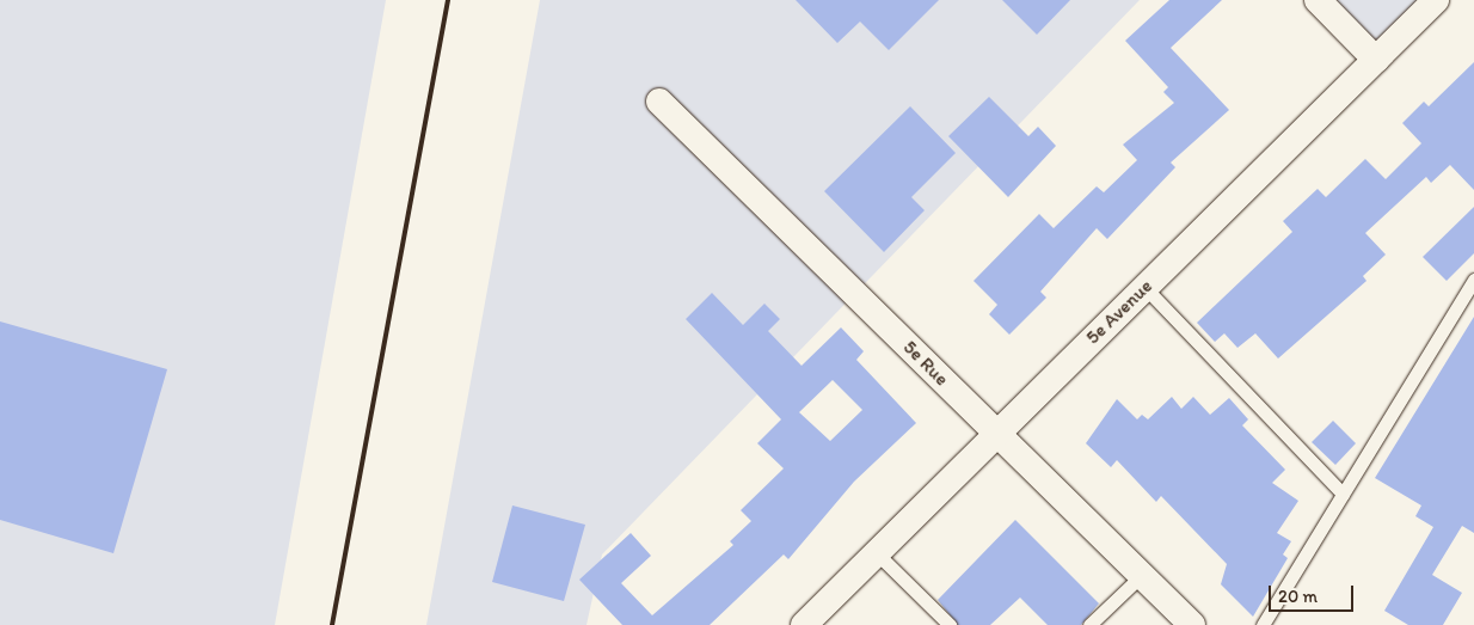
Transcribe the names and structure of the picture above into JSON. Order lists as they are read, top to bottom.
{
  "streets": {
    "street": ["5e Avenue", "5e Rue"]
  },
  "crossings": [
    ["5e Avenue", "5e Rue"]
  ],
  "scale_bar": "20 m"
}
